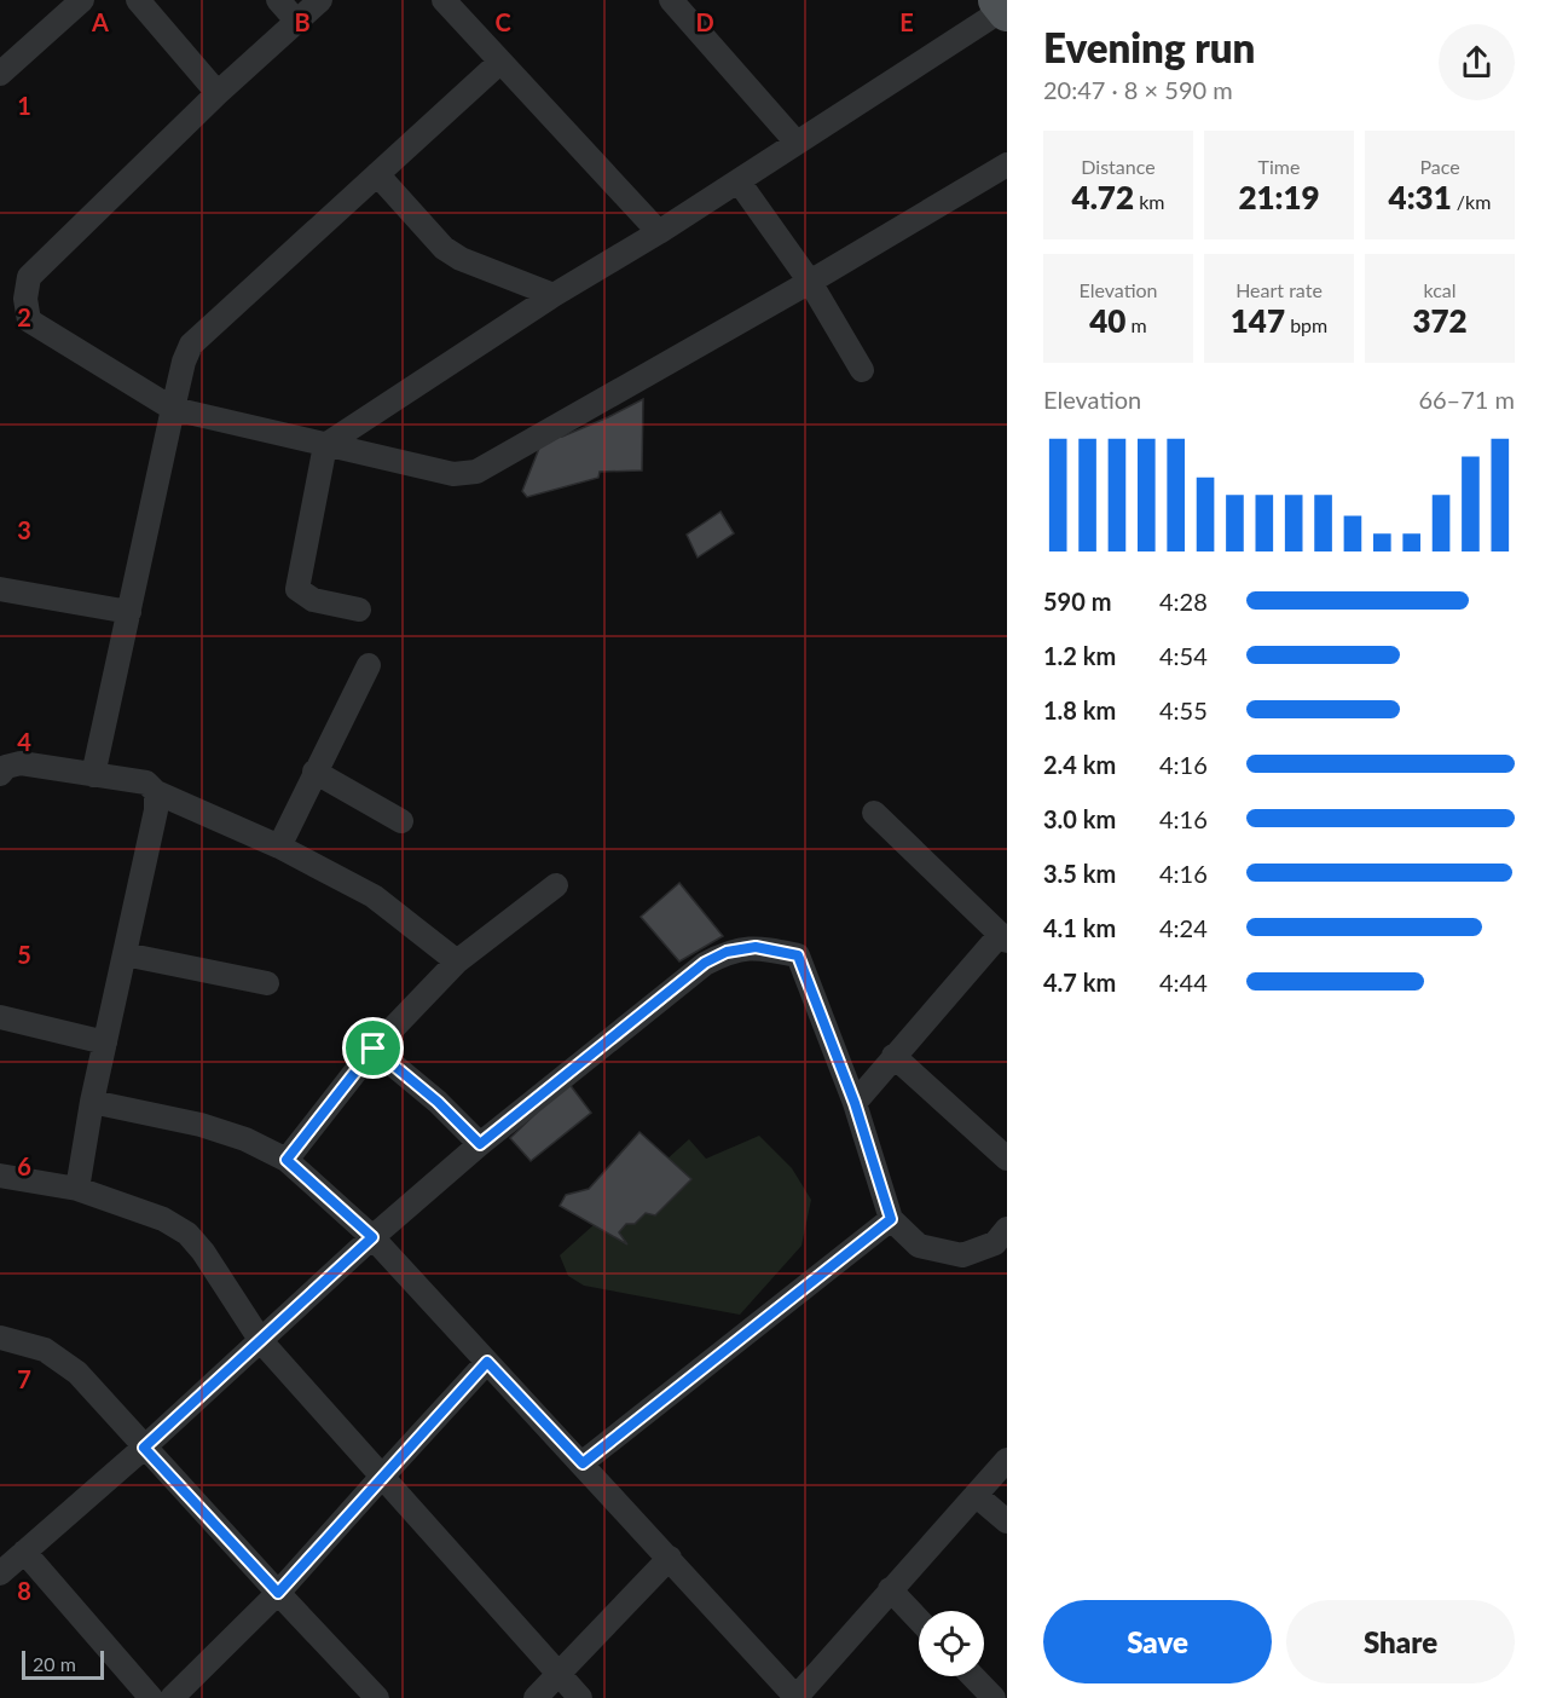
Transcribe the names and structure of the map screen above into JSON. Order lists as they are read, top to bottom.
{
  "scale_bar": "20 m",
  "page": {
    "heading": ["Evening run", "20:47 · 8 × 590 m"],
    "stats": [
      ["Distance", "4.72 km"],
      ["Time", "21:19"],
      ["Pace", "4:31 /km"],
      ["Elevation", "40 m"],
      ["Heart rate", "147 bpm"],
      ["kcal", "372"]
    ],
    "chart": ["Elevation", "66–71 m"],
    "list": [
      {
        "name": "590 m",
        "note": "4:28"
      },
      {
        "name": "1.2 km",
        "note": "4:54"
      },
      {
        "name": "1.8 km",
        "note": "4:55"
      },
      {
        "name": "2.4 km",
        "note": "4:16"
      },
      {
        "name": "3.0 km",
        "note": "4:16"
      },
      {
        "name": "3.5 km",
        "note": "4:16"
      },
      {
        "name": "4.1 km",
        "note": "4:24"
      },
      {
        "name": "4.7 km",
        "note": "4:44"
      }
    ],
    "buttons": ["Save", "Share"],
    "scale": "20 m"
  },
  "grid": {
    "columns": [
      "A",
      "B",
      "C",
      "D",
      "E"
    ],
    "rows": [
      "1",
      "2",
      "3",
      "4",
      "5",
      "6",
      "7",
      "8"
    ]
  }
}
